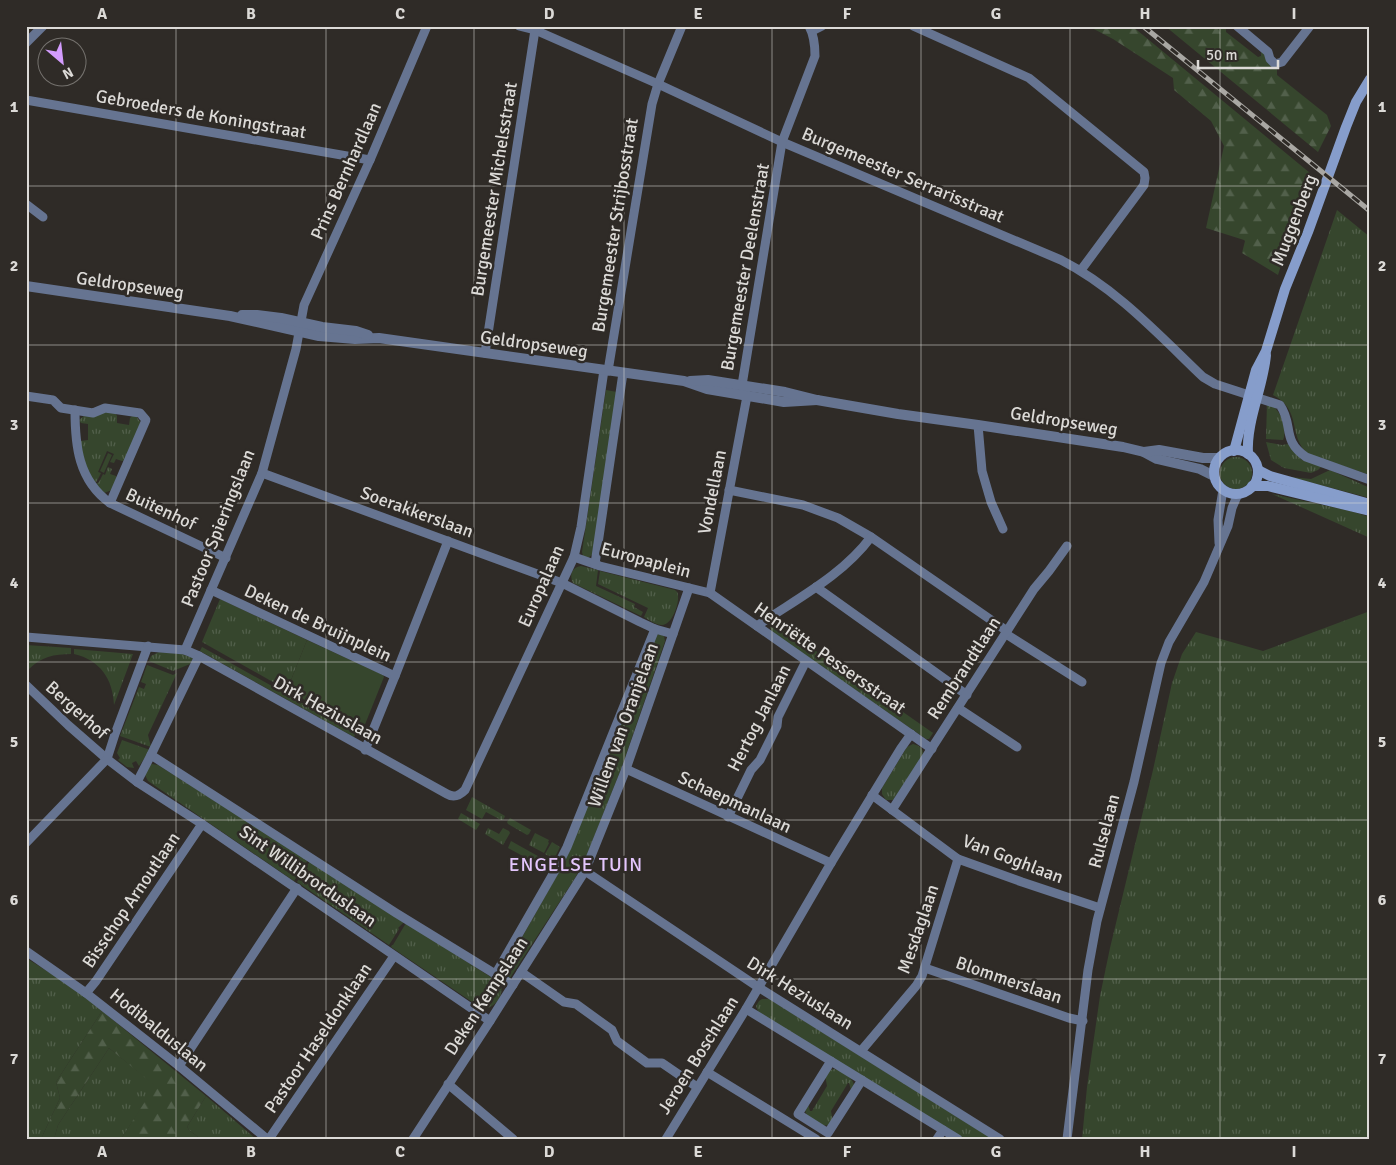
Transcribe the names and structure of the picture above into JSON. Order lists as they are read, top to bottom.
{
  "streets": {
    "main road": ["Muggenberg"],
    "street": [
      "Gebroeders de Koningstraat",
      "Prins Bernhardlaan",
      "Burgemeester Serrarisstraat",
      "Burgemeester Michelsstraat",
      "Burgemeester Strijbosstraat",
      "Burgemeester Deelenstraat",
      "Geldropseweg",
      "Vondellaan",
      "Buitenhof",
      "Soerakkerslaan",
      "Pastoor Spieringslaan",
      "Europaplein",
      "Europalaan",
      "Deken de Bruijnplein",
      "Henriëtte Pessersstraat",
      "Rembrandtlaan",
      "Bergerhof",
      "Dirk Heziuslaan",
      "Hertog Janlaan",
      "Willem van Oranjelaan",
      "Schaepmanlaan",
      "Rulselaan",
      "Van Goghlaan",
      "Sint Willibrorduslaan",
      "Bisschop Arnoutlaan",
      "Mesdaglaan",
      "Blommerslaan",
      "Deken Kempslaan",
      "Hodibalduslaan",
      "Pastoor Haseldonklaan",
      "Jeroen Boschlaan"
    ]
  },
  "crossings": [
    ["Gebroeders de Koningstraat", "Prins Bernhardlaan"],
    ["Prins Bernhardlaan", "Geldropseweg"],
    ["Prins Bernhardlaan", "Pastoor Spieringslaan"],
    ["Burgemeester Serrarisstraat", "Burgemeester Michelsstraat"],
    ["Burgemeester Serrarisstraat", "Muggenberg"],
    ["Burgemeester Serrarisstraat", "Burgemeester Strijbosstraat"],
    ["Burgemeester Serrarisstraat", "Burgemeester Deelenstraat"],
    ["Burgemeester Michelsstraat", "Geldropseweg"],
    ["Muggenberg", "Geldropseweg"],
    ["Muggenberg", "Rulselaan"],
    ["Burgemeester Strijbosstraat", "Geldropseweg"],
    ["Burgemeester Strijbosstraat", "Europalaan"],
    ["Burgemeester Deelenstraat", "Geldropseweg"],
    ["Burgemeester Deelenstraat", "Vondellaan"],
    ["Geldropseweg", "Vondellaan"],
    ["Geldropseweg", "Pastoor Spieringslaan"],
    ["Geldropseweg", "Europalaan"],
    ["Geldropseweg", "Rulselaan"],
    ["Vondellaan", "Europaplein"],
    ["Vondellaan", "Henriëtte Pessersstraat"],
    ["Buitenhof", "Pastoor Spieringslaan"],
    ["Soerakkerslaan", "Pastoor Spieringslaan"],
    ["Soerakkerslaan", "Europalaan"],
    ["Pastoor Spieringslaan", "Deken de Bruijnplein"],
    ["Pastoor Spieringslaan", "Dirk Heziuslaan"],
    ["Europaplein", "Europalaan"],
    ["Europaplein", "Henriëtte Pessersstraat"],
    ["Europaplein", "Willem van Oranjelaan"],
    ["Europalaan", "Dirk Heziuslaan"],
    ["Deken de Bruijnplein", "Dirk Heziuslaan"],
    ["Henriëtte Pessersstraat", "Rembrandtlaan"],
    ["Henriëtte Pessersstraat", "Hertog Janlaan"],
    ["Rembrandtlaan", "Dirk Heziuslaan"],
    ["Rembrandtlaan", "Schaepmanlaan"],
    ["Rembrandtlaan", "Van Goghlaan"],
    ["Rembrandtlaan", "Jeroen Boschlaan"],
    ["Bergerhof", "Sint Willibrorduslaan"],
    ["Dirk Heziuslaan", "Willem van Oranjelaan"],
    ["Dirk Heziuslaan", "Mesdaglaan"],
    ["Dirk Heziuslaan", "Deken Kempslaan"],
    ["Dirk Heziuslaan", "Jeroen Boschlaan"],
    ["Hertog Janlaan", "Schaepmanlaan"],
    ["Willem van Oranjelaan", "Schaepmanlaan"],
    ["Willem van Oranjelaan", "Deken Kempslaan"],
    ["Rulselaan", "Van Goghlaan"],
    ["Rulselaan", "Blommerslaan"],
    ["Van Goghlaan", "Mesdaglaan"],
    ["Sint Willibrorduslaan", "Bisschop Arnoutlaan"],
    ["Sint Willibrorduslaan", "Deken Kempslaan"],
    ["Sint Willibrorduslaan", "Pastoor Haseldonklaan"],
    ["Bisschop Arnoutlaan", "Hodibalduslaan"],
    ["Mesdaglaan", "Blommerslaan"],
    ["Hodibalduslaan", "Pastoor Haseldonklaan"]
  ],
  "districts": ["ENGELSE TUIN"],
  "scale_bar": "50 m",
  "north": "bottom right",
  "grid": {
    "columns": [
      "A",
      "B",
      "C",
      "D",
      "E",
      "F",
      "G",
      "H",
      "I"
    ],
    "rows": [
      "1",
      "2",
      "3",
      "4",
      "5",
      "6",
      "7"
    ]
  }
}
